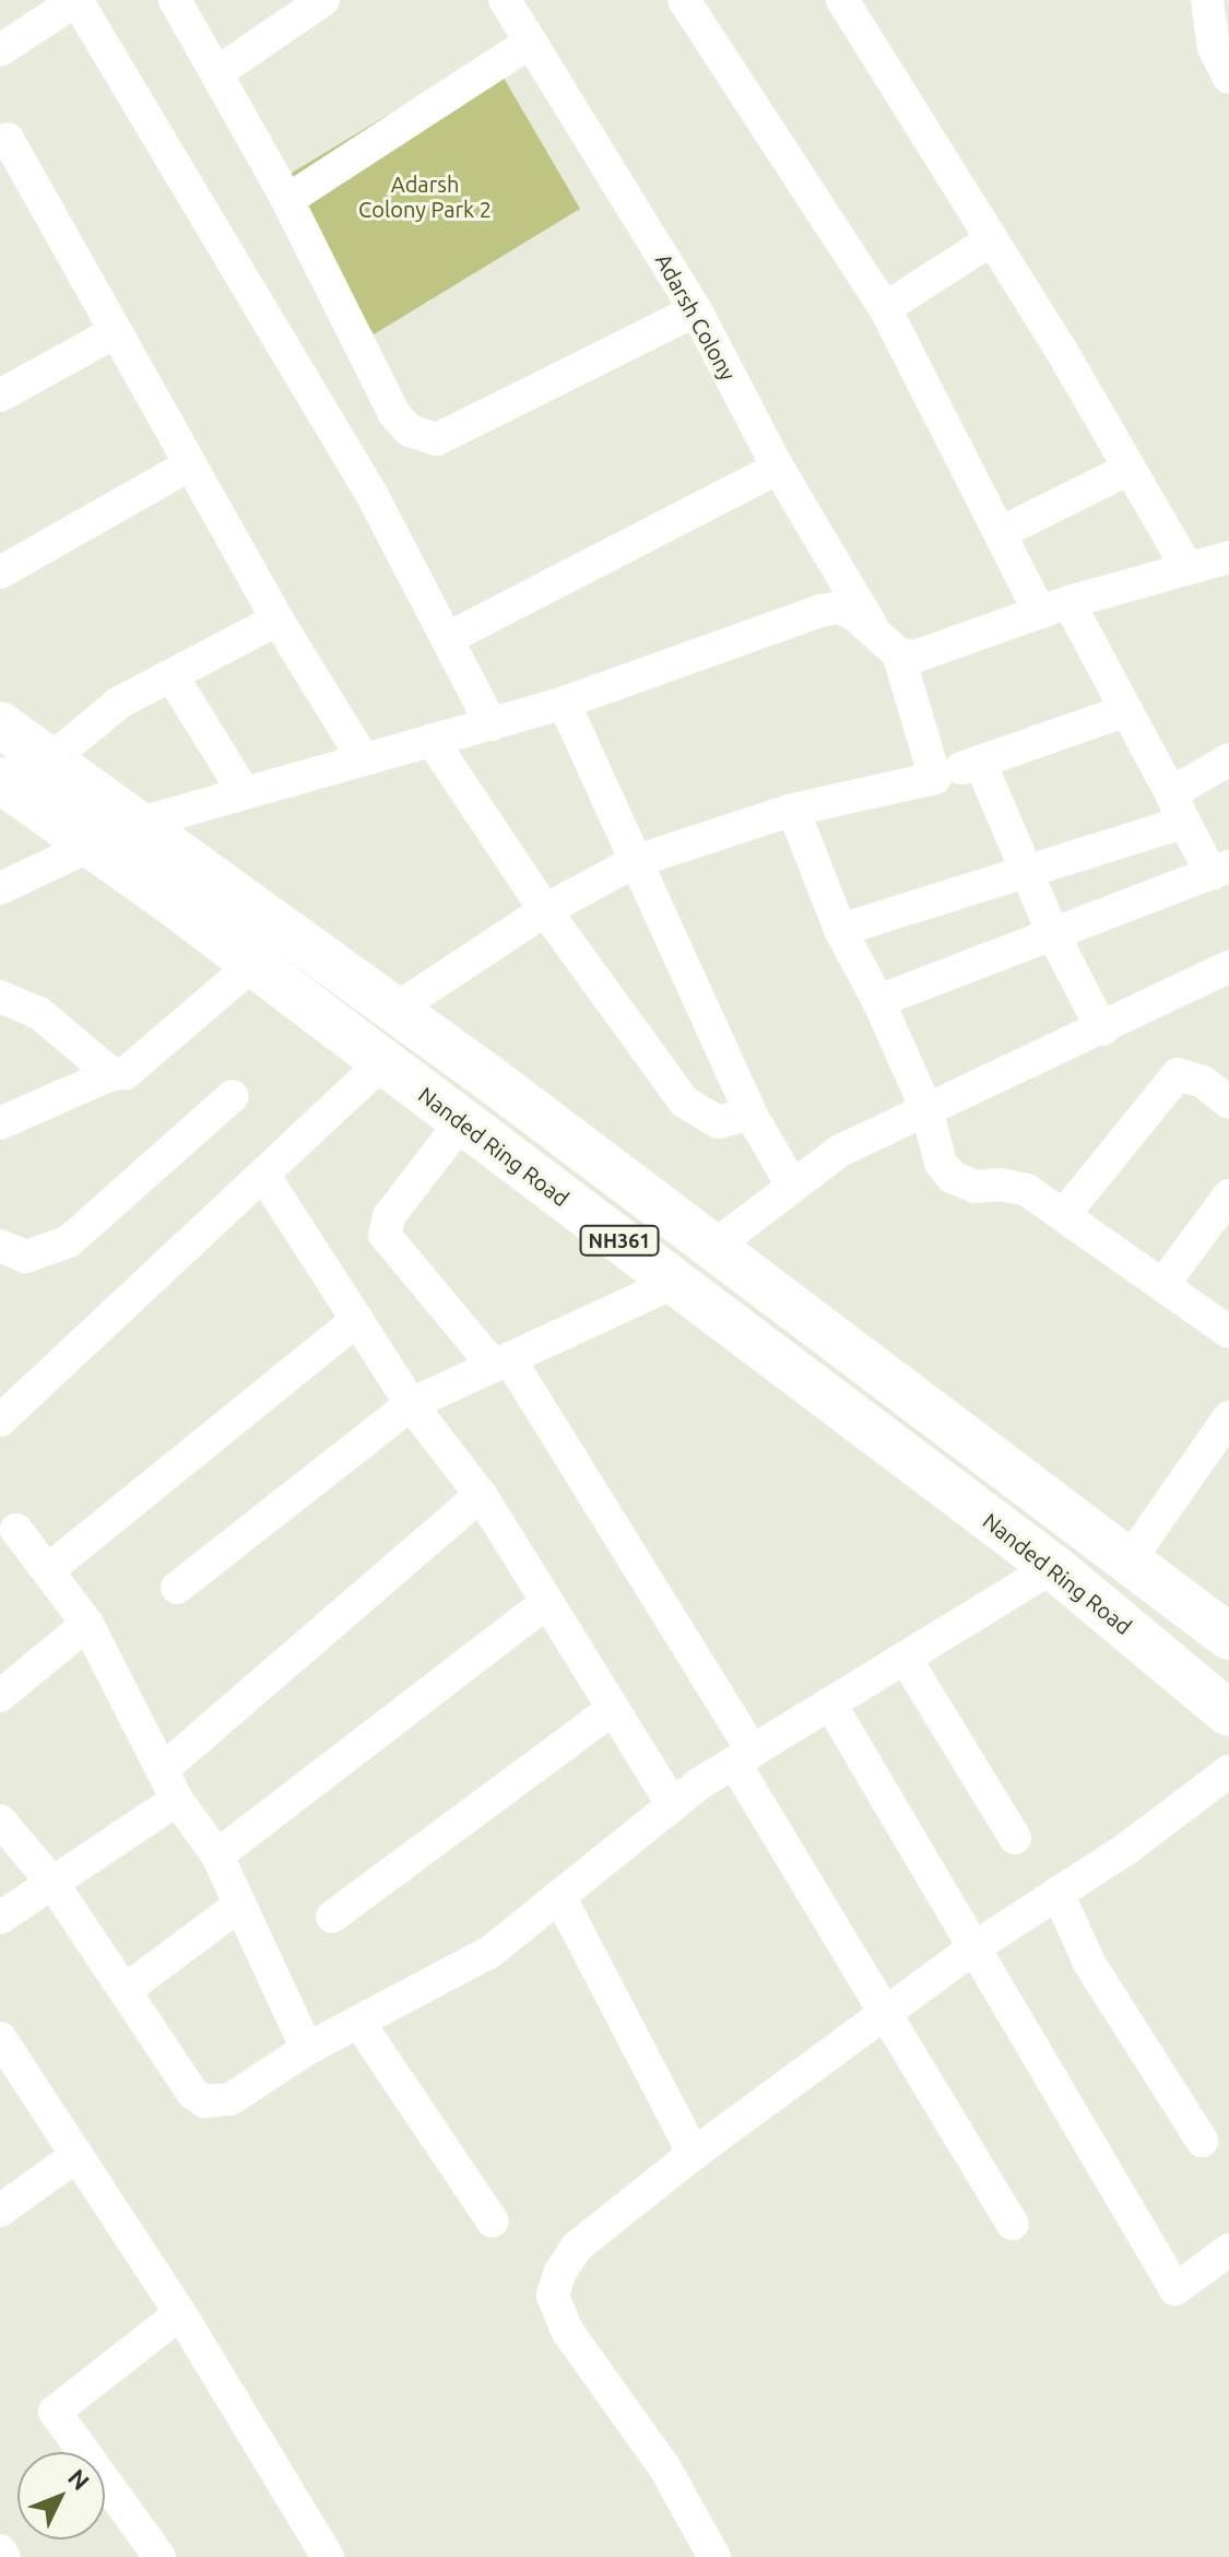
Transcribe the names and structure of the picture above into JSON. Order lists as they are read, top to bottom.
{
  "streets": {
    "highway": ["Nanded Ring Road", "NH361"],
    "street": ["Adarsh Colony"]
  },
  "parks": ["Adarsh Colony Park 2"],
  "north": "top right"
}
